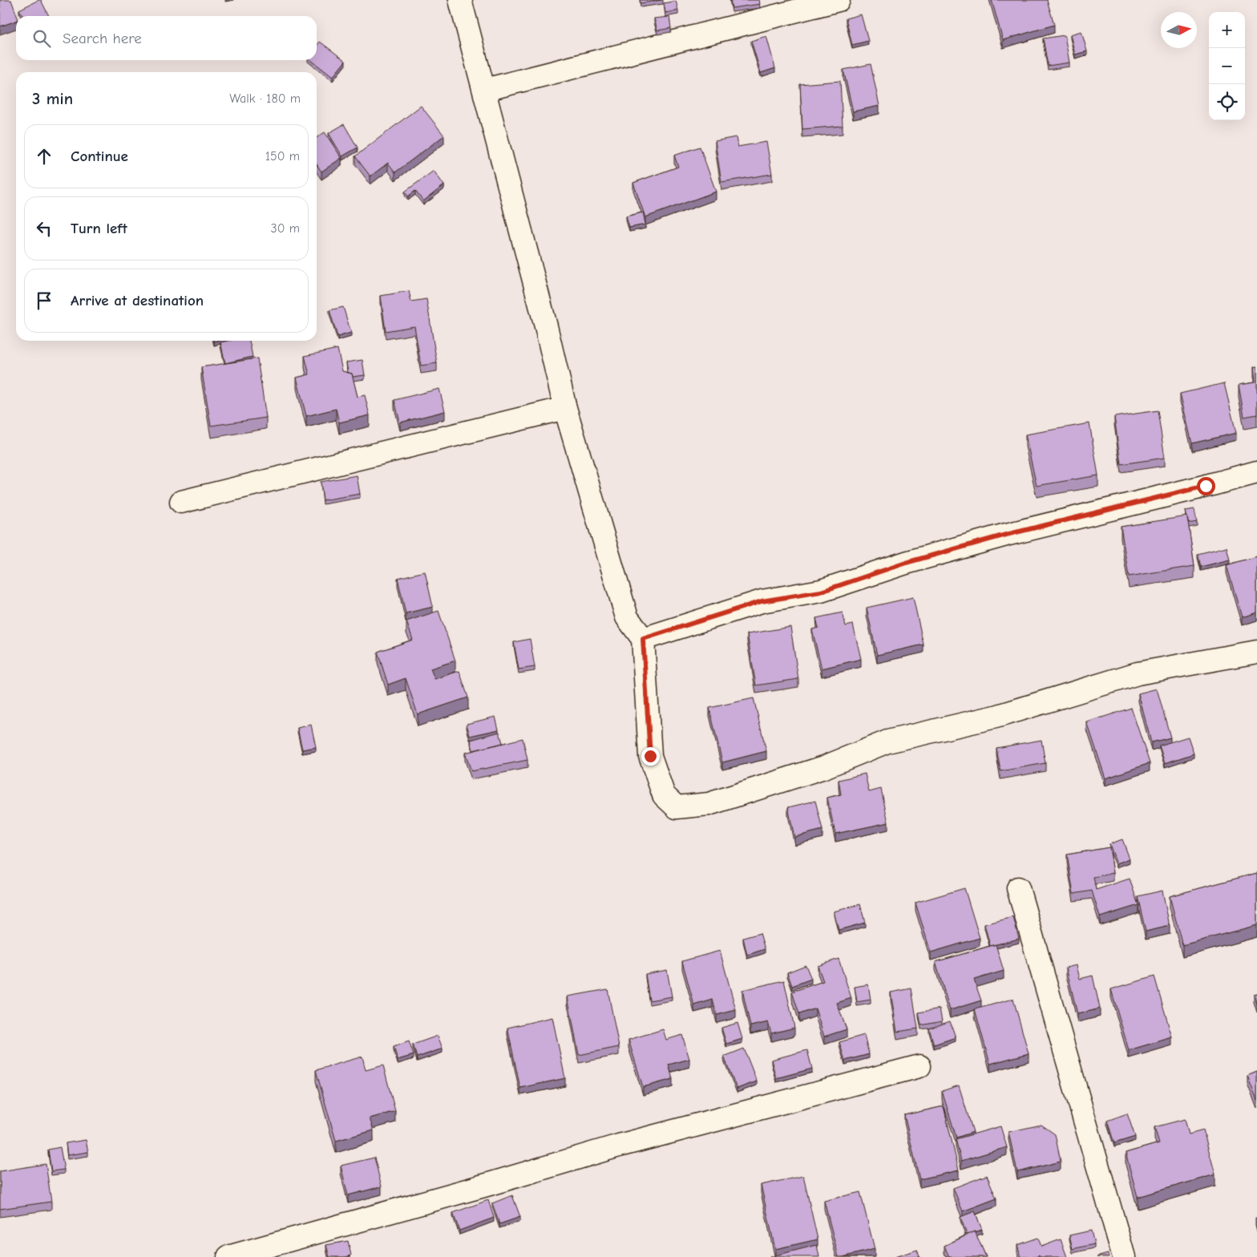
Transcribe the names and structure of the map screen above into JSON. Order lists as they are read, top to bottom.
{
  "north": "right",
  "page": {
    "map_buttons": ["+", "−"],
    "search": "Search here",
    "heading": ["3 min", "Walk · 180 m"],
    "list": [
      ["Continue", "150 m"],
      ["Turn left", "30 m"],
      "Arrive at destination"
    ]
  }
}
